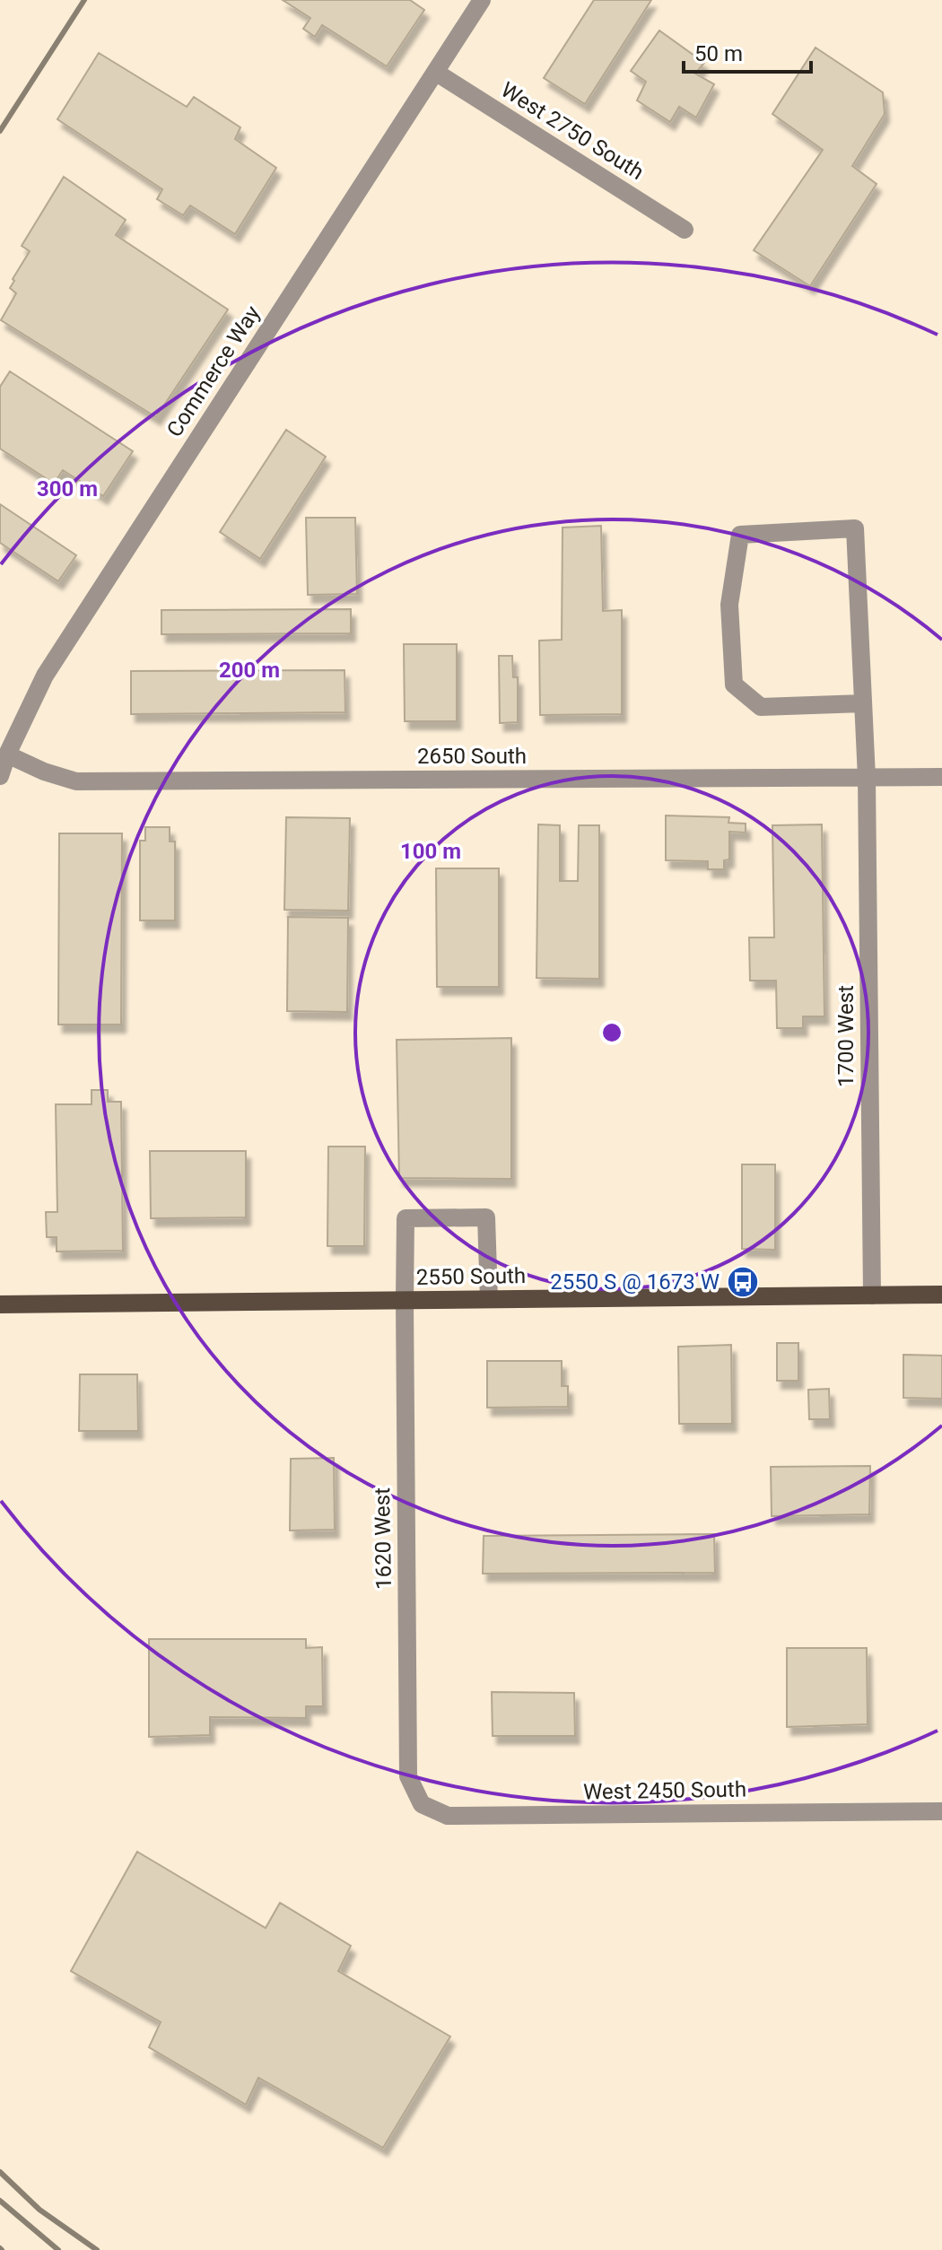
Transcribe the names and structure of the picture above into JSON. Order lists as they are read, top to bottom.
{
  "streets": {
    "main road": ["2550 South"],
    "street": [
      "West 2750 South",
      "Commerce Way",
      "2650 South",
      "1700 West",
      "1620 West",
      "West 2450 South"
    ]
  },
  "crossings": [
    ["West 2750 South", "Commerce Way"],
    ["Commerce Way", "2650 South"],
    ["2650 South", "1700 West"],
    ["1700 West", "2550 South"],
    ["2550 South", "1620 West"],
    ["1620 West", "West 2450 South"]
  ],
  "places": {
    "bus stop": ["2550 S @ 1673 W"]
  },
  "scale_bar": "50 m",
  "rings": ["300 m", "200 m", "100 m"]
}
